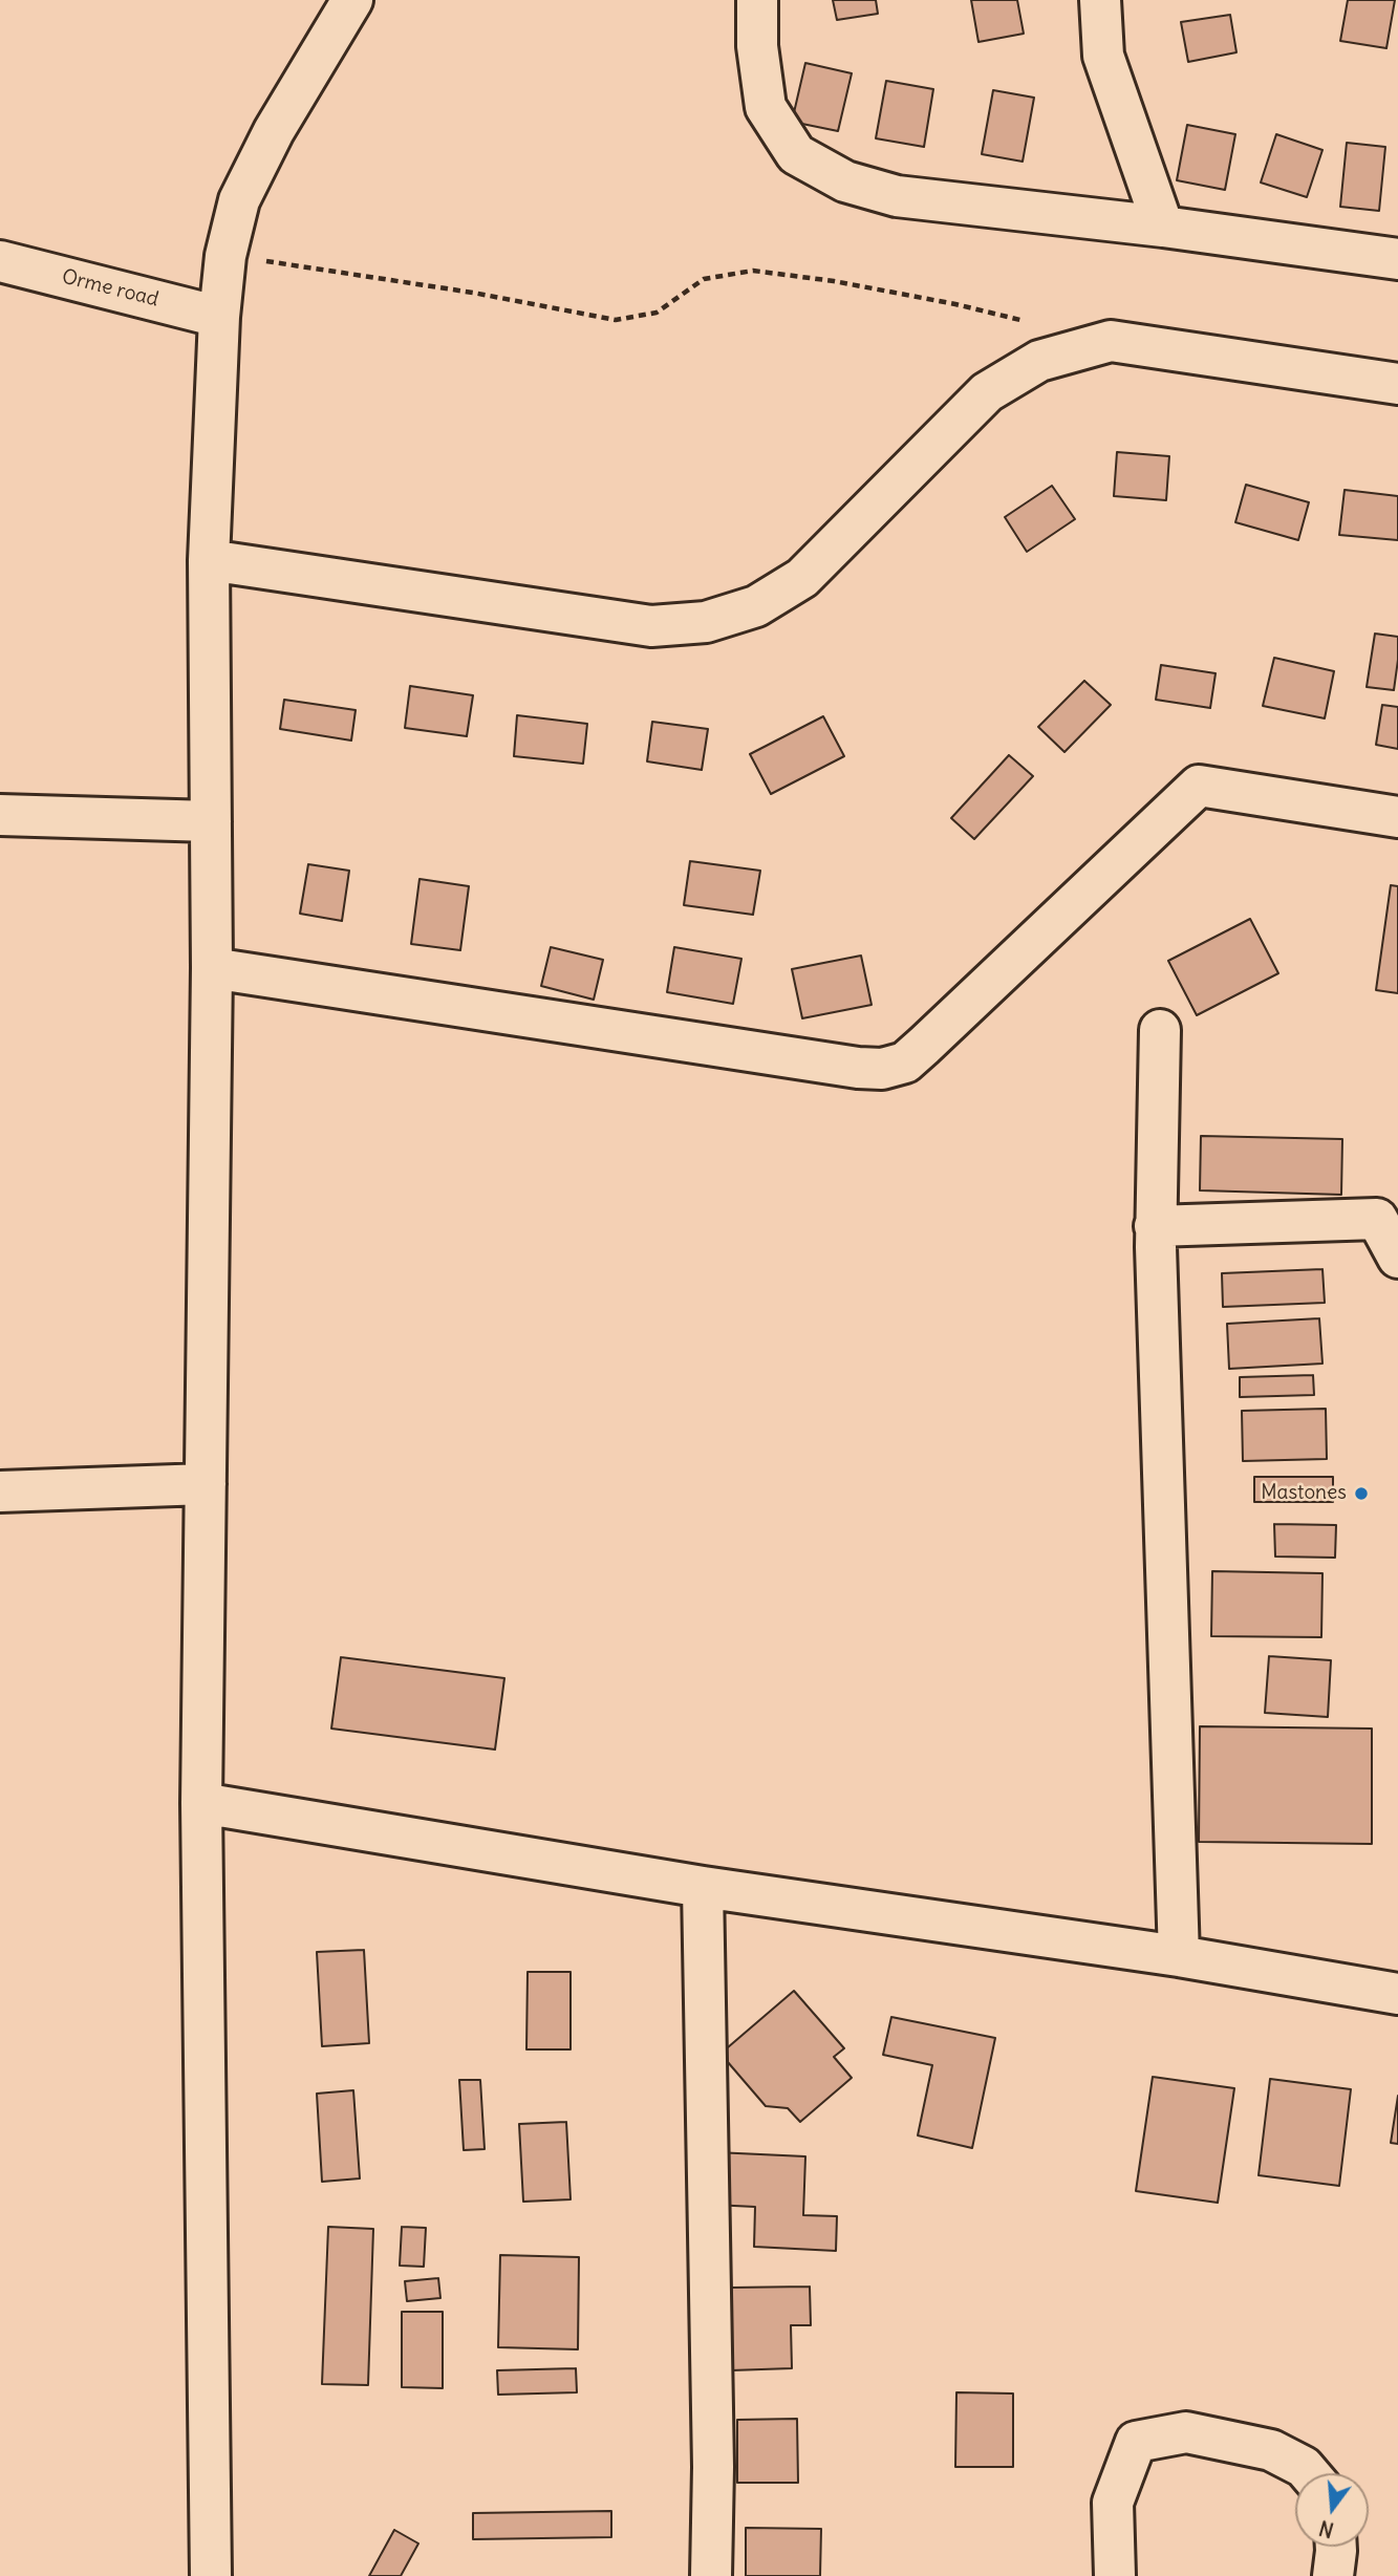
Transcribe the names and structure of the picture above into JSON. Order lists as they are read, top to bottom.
{
  "streets": {
    "street": ["Orme road"]
  },
  "places": ["Mastones"],
  "north": "bottom"
}
